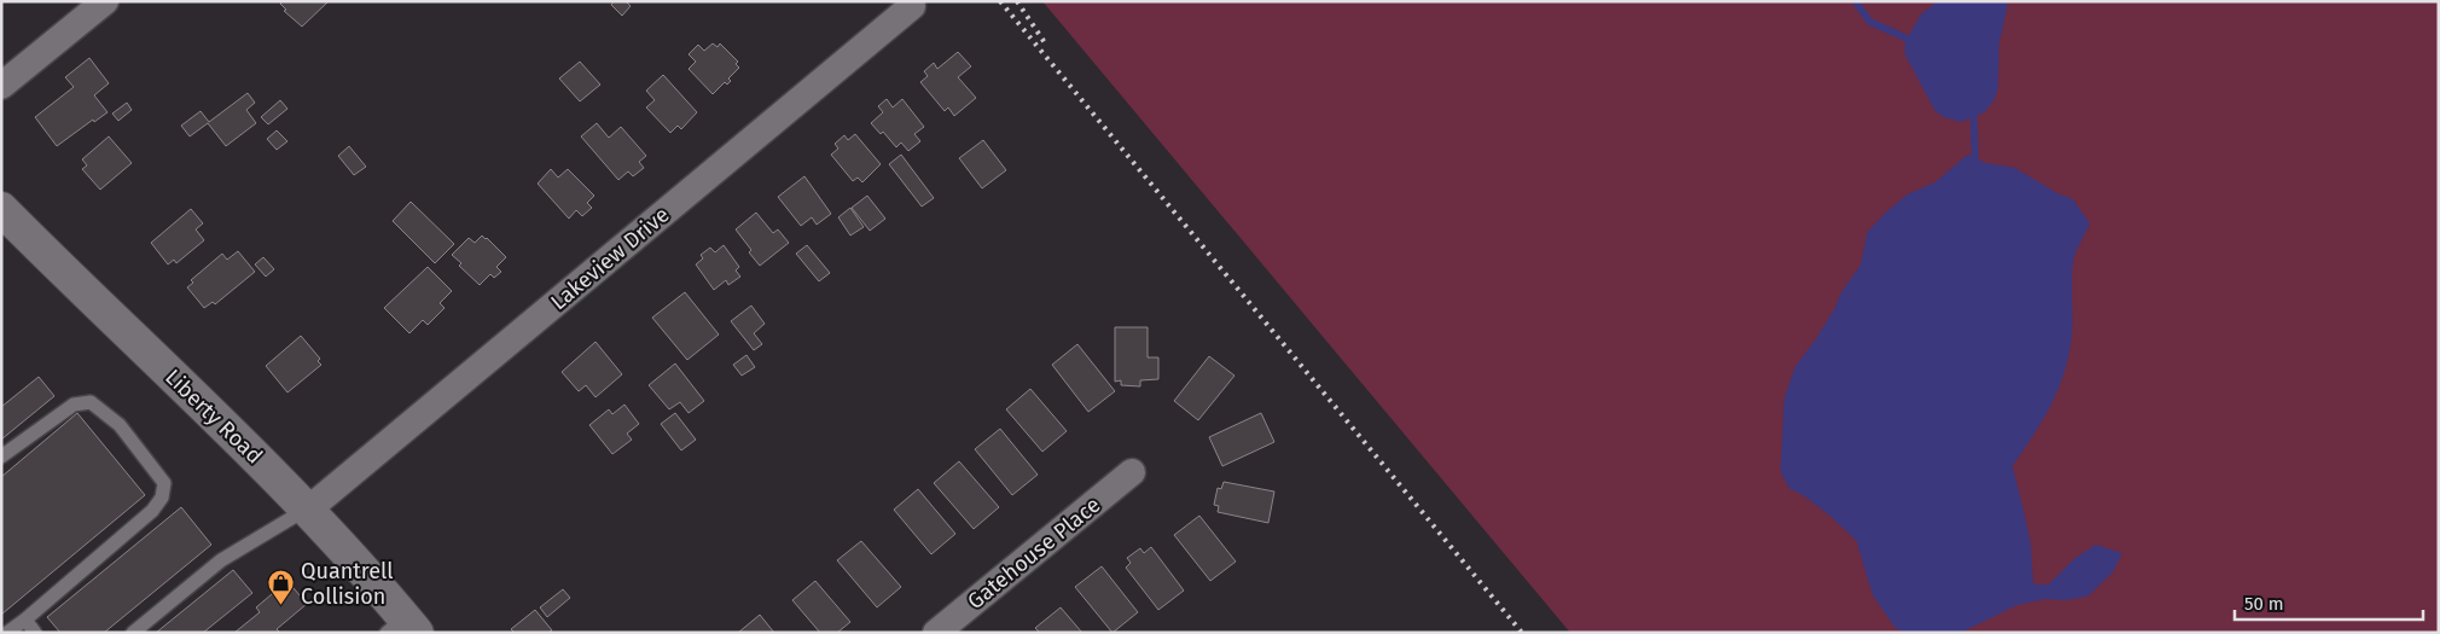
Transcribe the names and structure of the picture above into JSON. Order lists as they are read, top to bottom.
{
  "streets": {
    "main road": ["Liberty Road"],
    "street": ["Lakeview Drive", "Gatehouse Place"]
  },
  "crossings": [
    ["Lakeview Drive", "Liberty Road"]
  ],
  "places": {
    "shop": ["Quantrell Collision"]
  },
  "scale_bar": "50 m"
}
